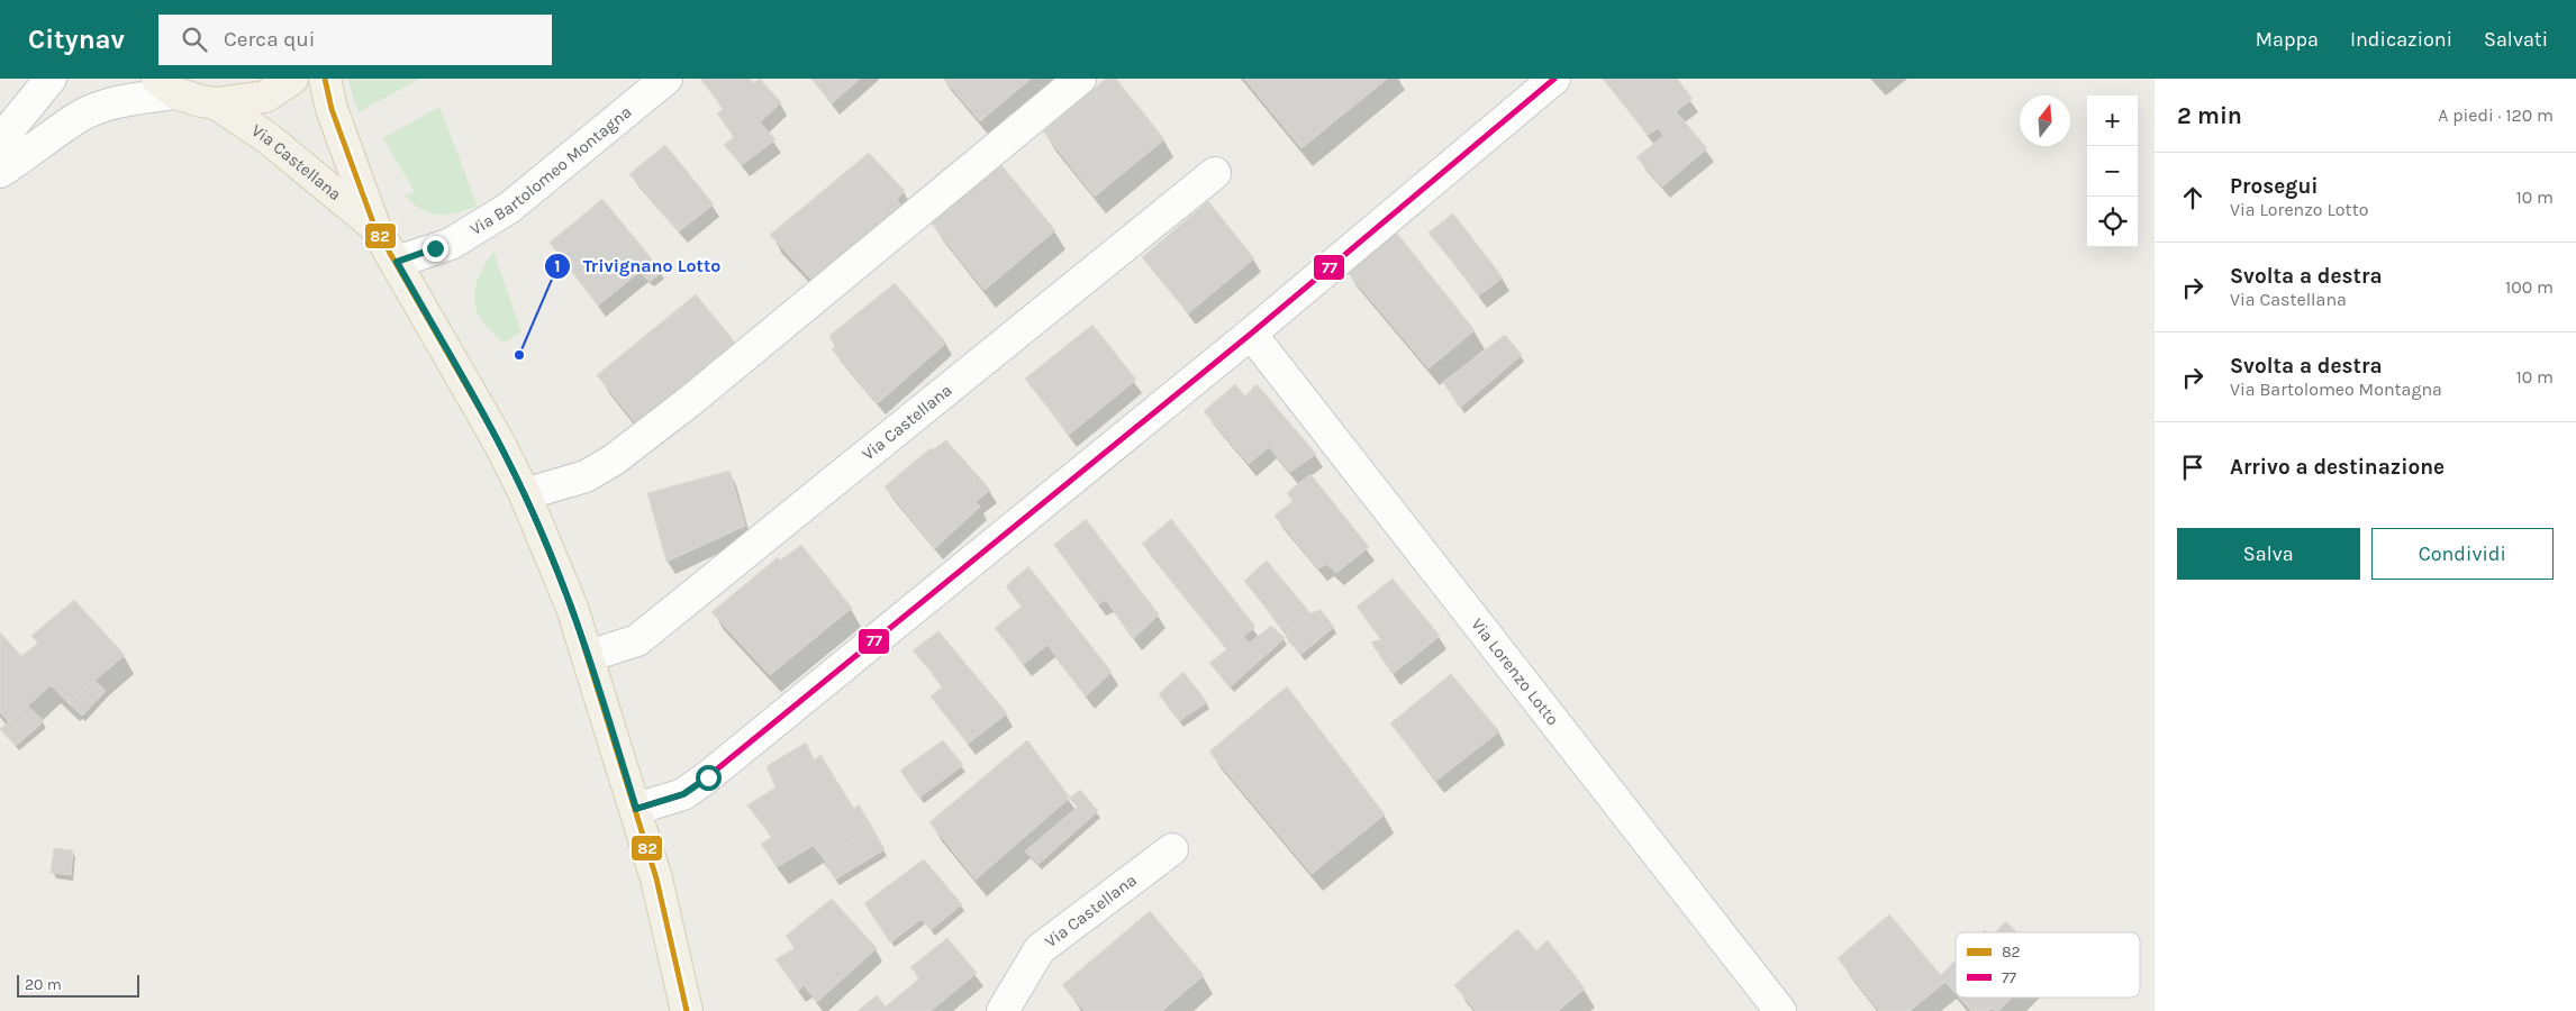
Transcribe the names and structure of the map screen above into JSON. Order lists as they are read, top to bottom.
{
  "streets": {
    "main road": ["Via Castellana"],
    "street": ["Via Bartolomeo Montagna", "Via Lorenzo Lotto"]
  },
  "crossings": [
    ["Via Castellana", "Via Bartolomeo Montagna"]
  ],
  "places": ["Trivignano Lotto"],
  "lines": ["transit line 82", "transit line 77"],
  "legend": ["82", "77"],
  "scale_bar": "20 m",
  "north": "top",
  "page": {
    "header": "Citynav",
    "search": "Cerca qui",
    "nav": ["Mappa", "Indicazioni", "Salvati"],
    "heading": ["2 min", "A piedi · 120 m"],
    "map_buttons": ["+", "−"],
    "list": [
      ["Prosegui", "Via Lorenzo Lotto", "10 m"],
      ["Svolta a destra", "Via Castellana", "100 m"],
      ["Svolta a destra", "Via Bartolomeo Montagna", "10 m"],
      "Arrivo a destinazione"
    ],
    "buttons": ["Salva", "Condividi"],
    "scale": "20 m"
  }
}
